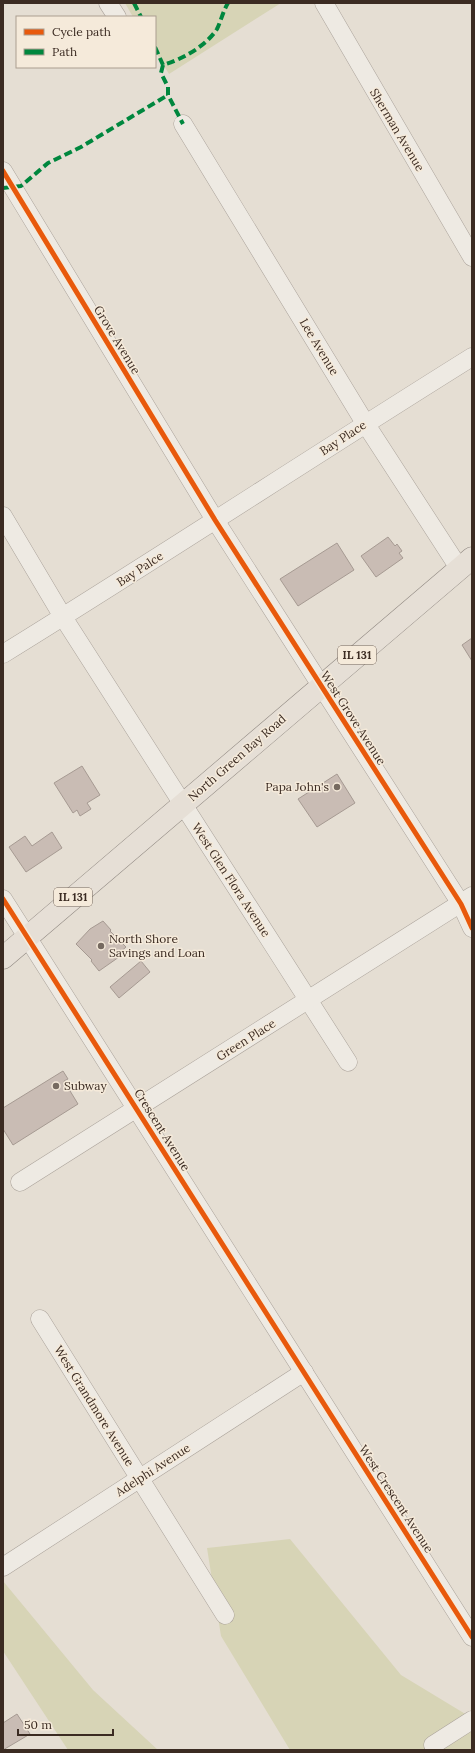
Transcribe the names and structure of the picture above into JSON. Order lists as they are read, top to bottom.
{
  "streets": {
    "main road": ["IL 131", "North Green Bay Road"],
    "street": [
      "Sherman Avenue",
      "Grove Avenue",
      "Lee Avenue",
      "Bay Place",
      "Bay Palce",
      "West Grove Avenue",
      "West Glen Flora Avenue",
      "Green Place",
      "Crescent Avenue",
      "West Grandmore Avenue",
      "Adelphi Avenue",
      "West Crescent Avenue"
    ]
  },
  "crossings": [
    ["Grove Avenue", "Bay Place"],
    ["Grove Avenue", "Bay Palce"],
    ["Grove Avenue", "West Grove Avenue"],
    ["Lee Avenue", "Bay Place"],
    ["Lee Avenue", "North Green Bay Road"],
    ["Bay Place", "Bay Palce"],
    ["Bay Place", "West Grove Avenue"],
    ["Bay Palce", "West Grove Avenue"],
    ["Bay Palce", "West Glen Flora Avenue"],
    ["West Grove Avenue", "North Green Bay Road"],
    ["West Grove Avenue", "Green Place"],
    ["North Green Bay Road", "West Glen Flora Avenue"],
    ["North Green Bay Road", "Crescent Avenue"],
    ["West Glen Flora Avenue", "Green Place"],
    ["Green Place", "Crescent Avenue"],
    ["Crescent Avenue", "Adelphi Avenue"],
    ["Crescent Avenue", "West Crescent Avenue"],
    ["West Grandmore Avenue", "Adelphi Avenue"],
    ["Adelphi Avenue", "West Crescent Avenue"]
  ],
  "places": ["Papa John's", "North Shore Savings and Loan", "Subway"],
  "legend": ["Cycle path", "Path"],
  "scale_bar": "50 m"
}
